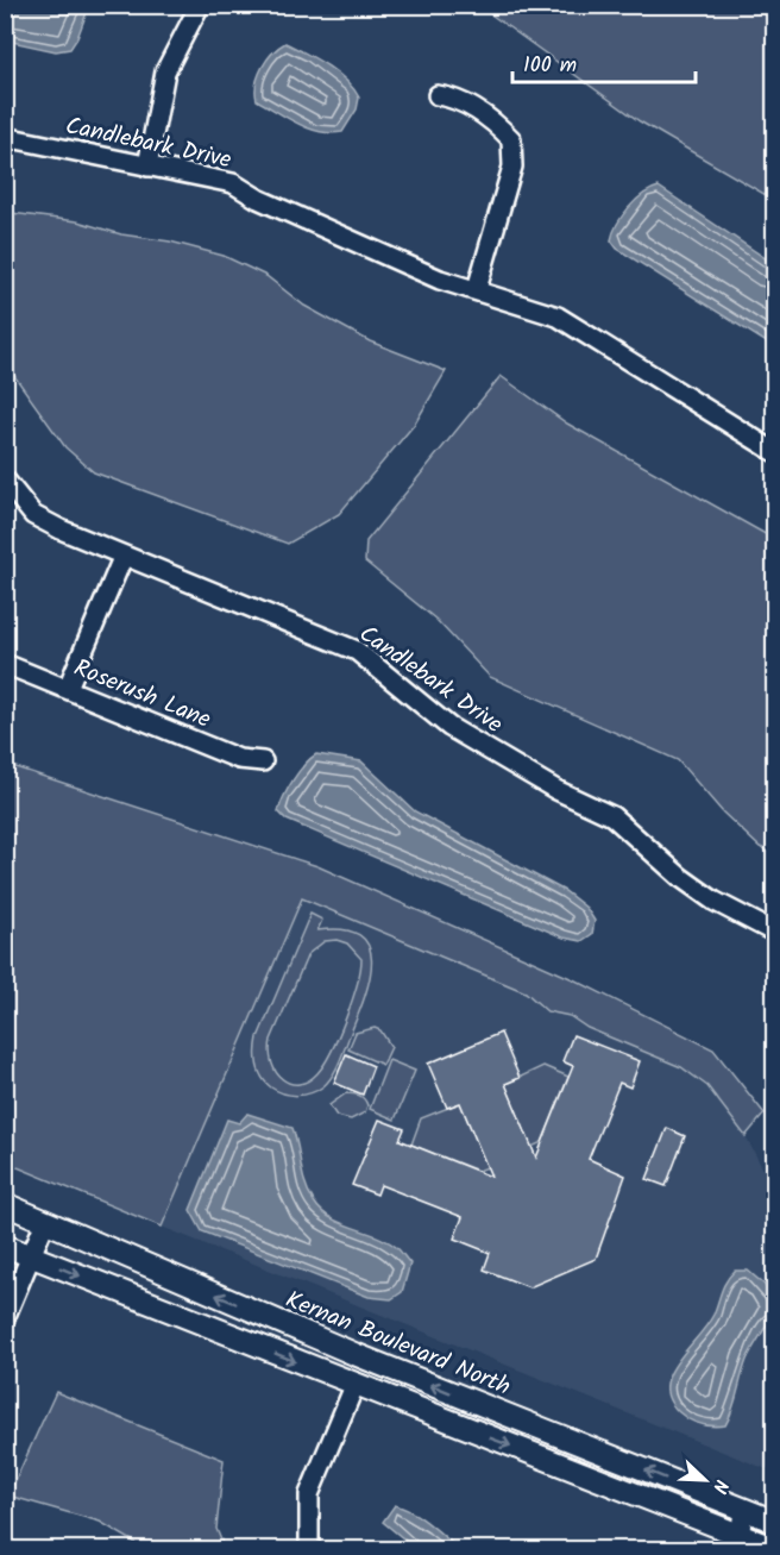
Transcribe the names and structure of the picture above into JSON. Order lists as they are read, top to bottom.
{
  "streets": {
    "main road": ["Kernan Boulevard North"],
    "street": ["Candlebark Drive", "Roserush Lane"]
  },
  "scale_bar": "100 m",
  "north": "bottom right"
}
